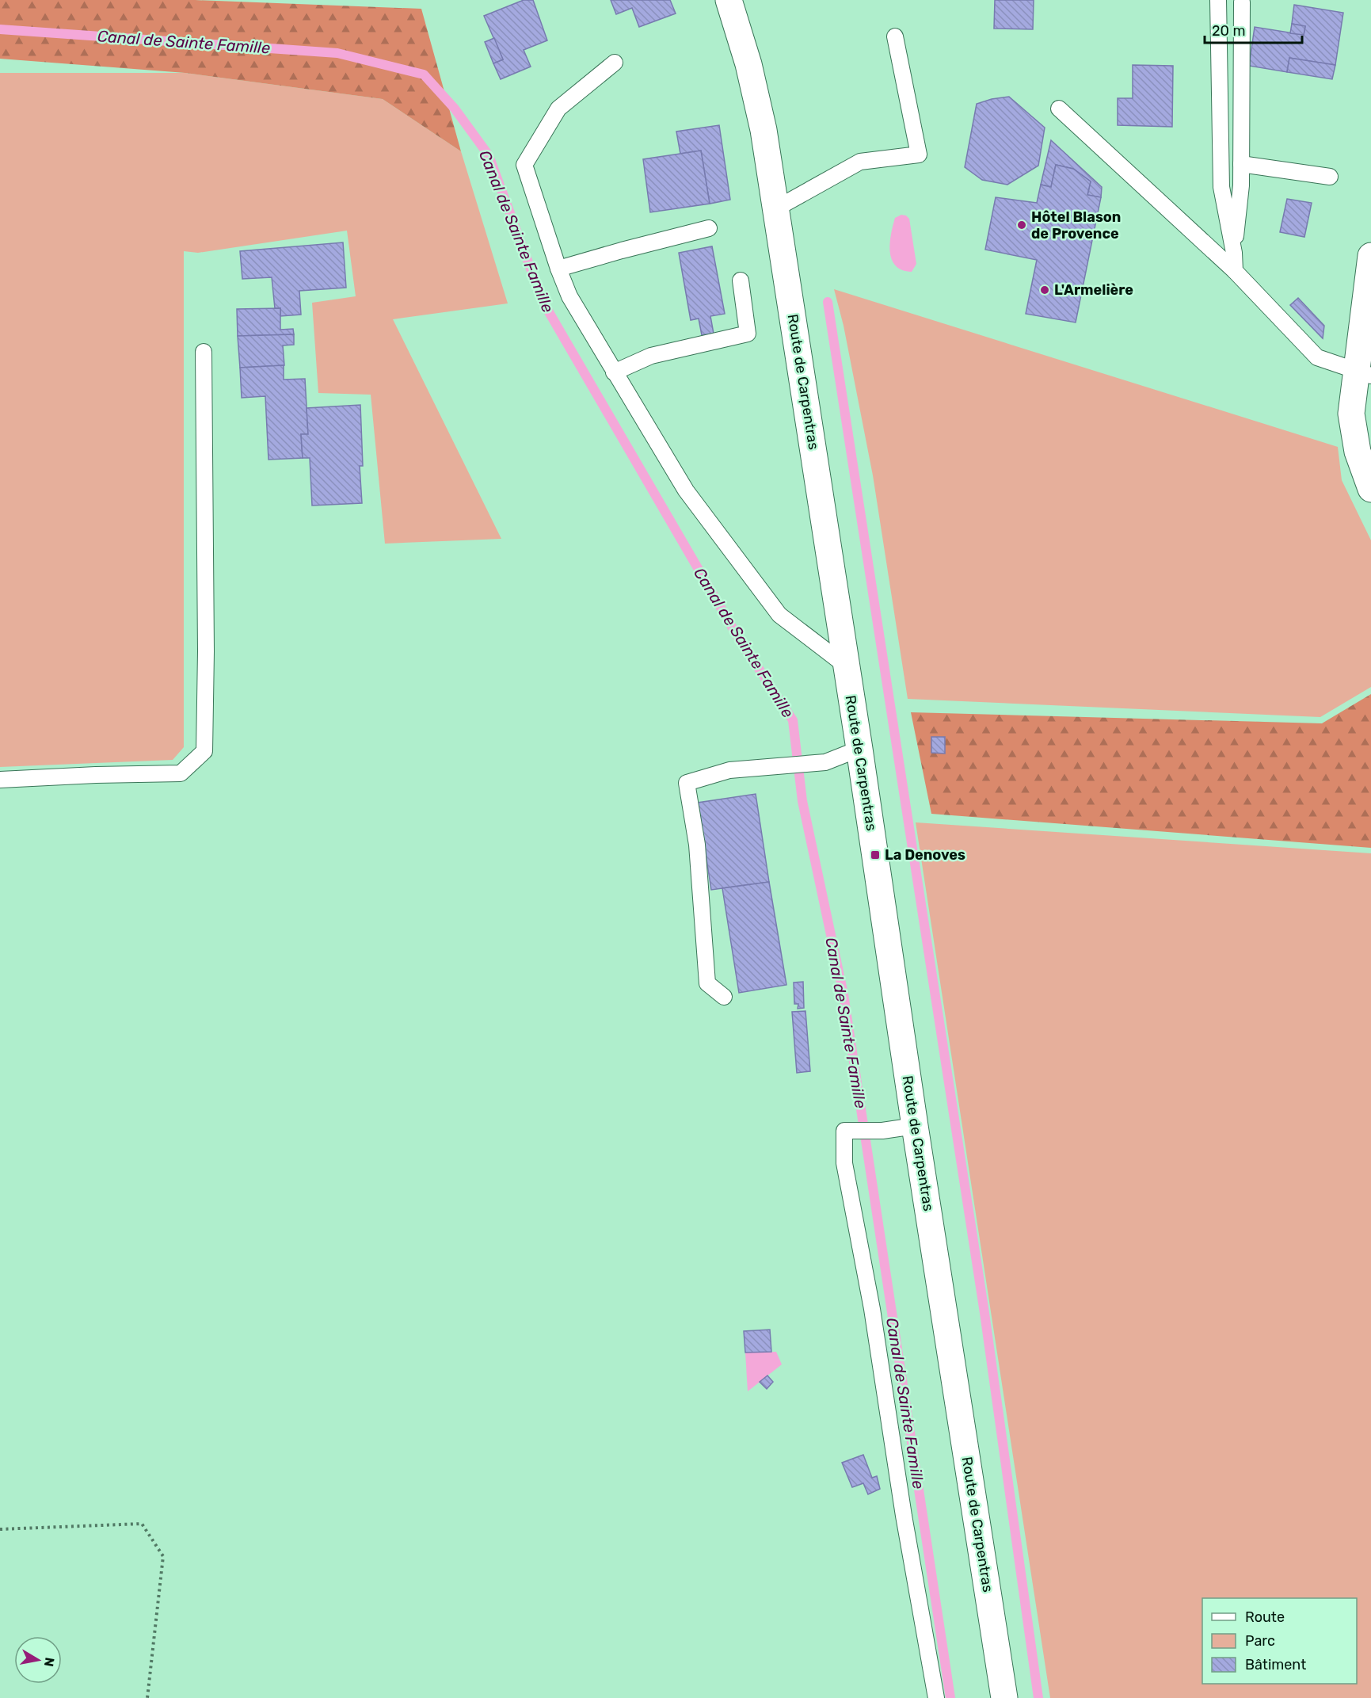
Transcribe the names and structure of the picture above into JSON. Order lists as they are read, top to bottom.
{
  "streets": {
    "main road": ["Route de Carpentras"]
  },
  "water": ["Canal de Sainte Famille"],
  "places": {
    "other": ["Hôtel Blason de Provence", "L'Armelière"],
    "transit": ["La Denoves"]
  },
  "legend": ["Route", "Parc", "Bâtiment"],
  "scale_bar": "20 m",
  "north": "right"
}
